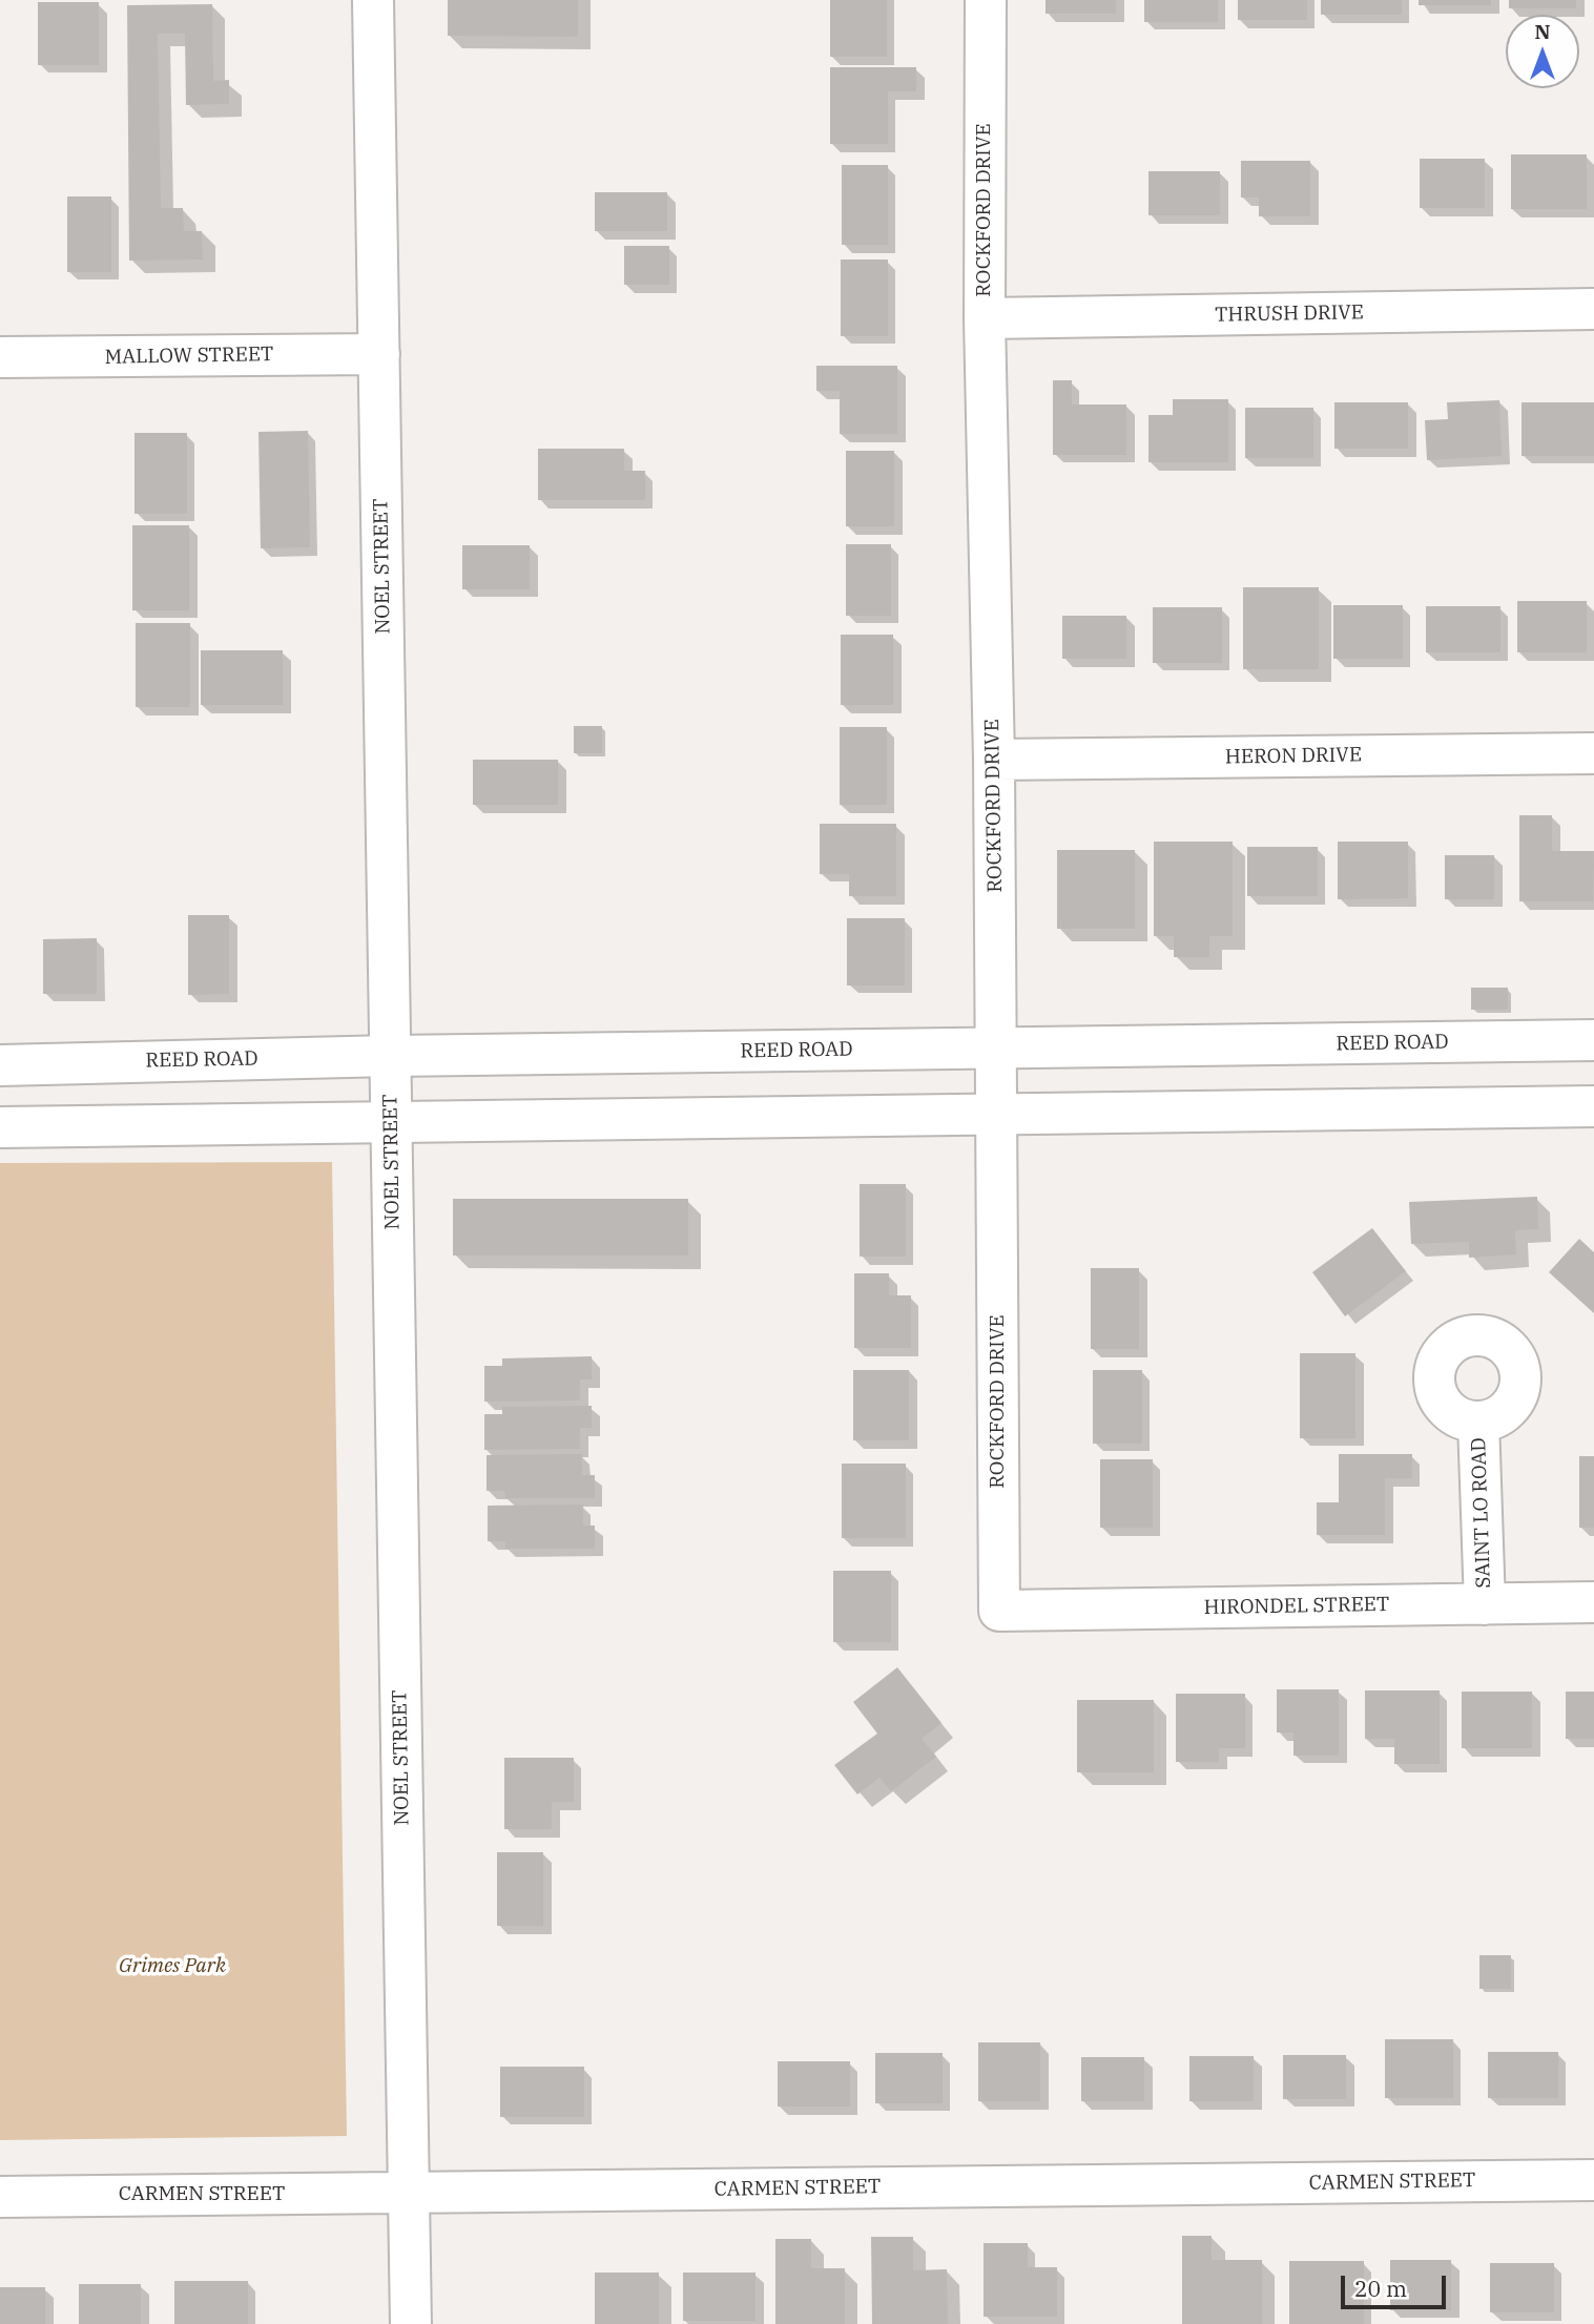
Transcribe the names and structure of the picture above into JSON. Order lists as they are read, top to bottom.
{
  "streets": {
    "street": [
      "ROCKFORD DRIVE",
      "THRUSH DRIVE",
      "MALLOW STREET",
      "NOEL STREET",
      "HERON DRIVE",
      "REED ROAD",
      "SAINT LO ROAD",
      "HIRONDEL STREET",
      "CARMEN STREET"
    ]
  },
  "crossings": [
    ["ROCKFORD DRIVE", "THRUSH DRIVE"],
    ["ROCKFORD DRIVE", "HERON DRIVE"],
    ["ROCKFORD DRIVE", "REED ROAD"],
    ["ROCKFORD DRIVE", "HIRONDEL STREET"],
    ["MALLOW STREET", "NOEL STREET"],
    ["NOEL STREET", "REED ROAD"],
    ["NOEL STREET", "CARMEN STREET"],
    ["SAINT LO ROAD", "HIRONDEL STREET"]
  ],
  "parks": ["Grimes Park"],
  "scale_bar": "20 m",
  "north": "top"
}
